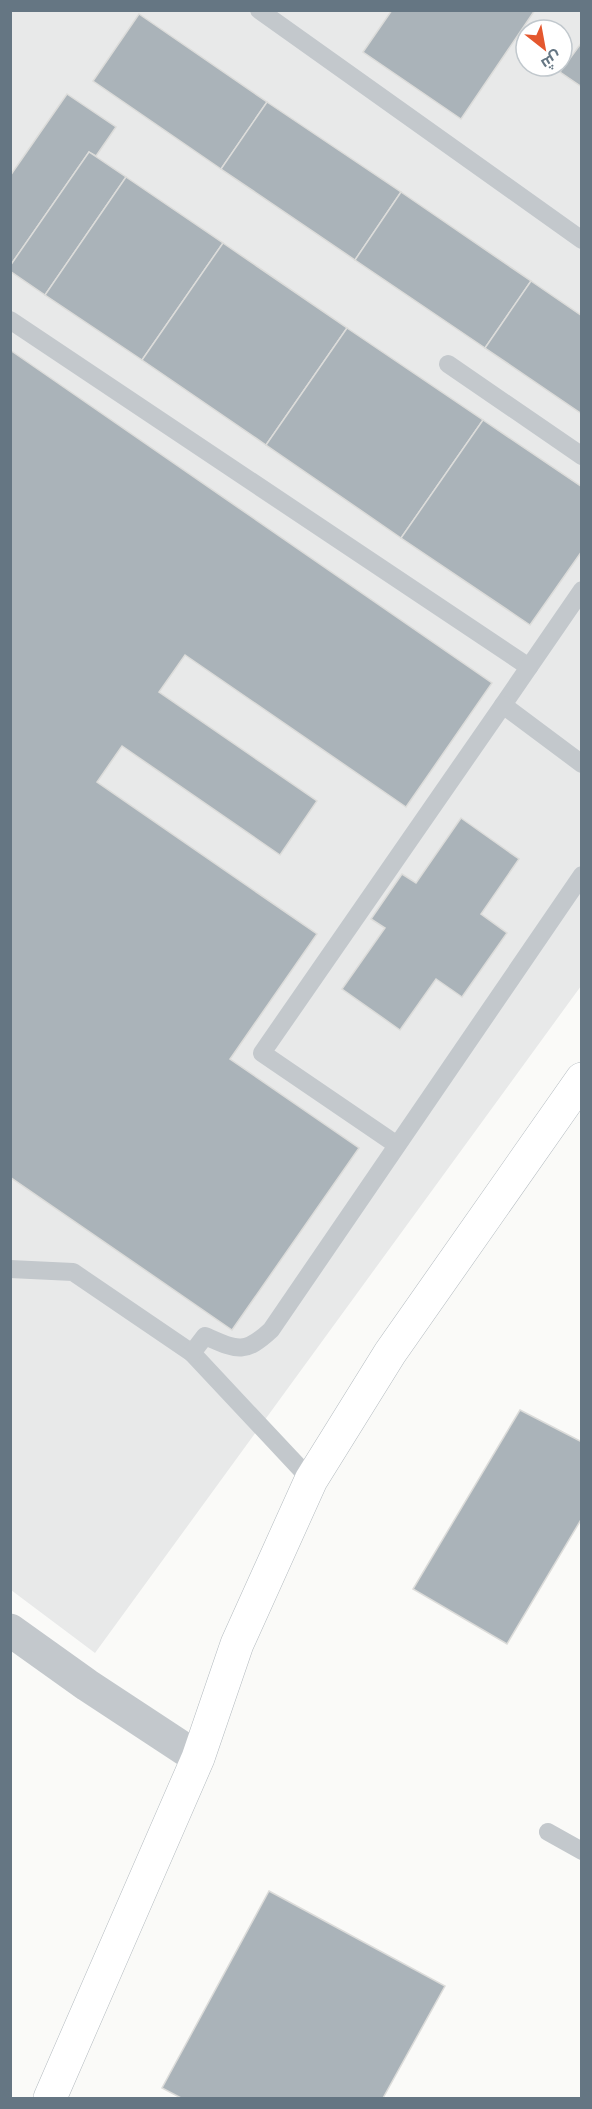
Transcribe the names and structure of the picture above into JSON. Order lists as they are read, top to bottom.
{
  "north": "bottom right"
}
